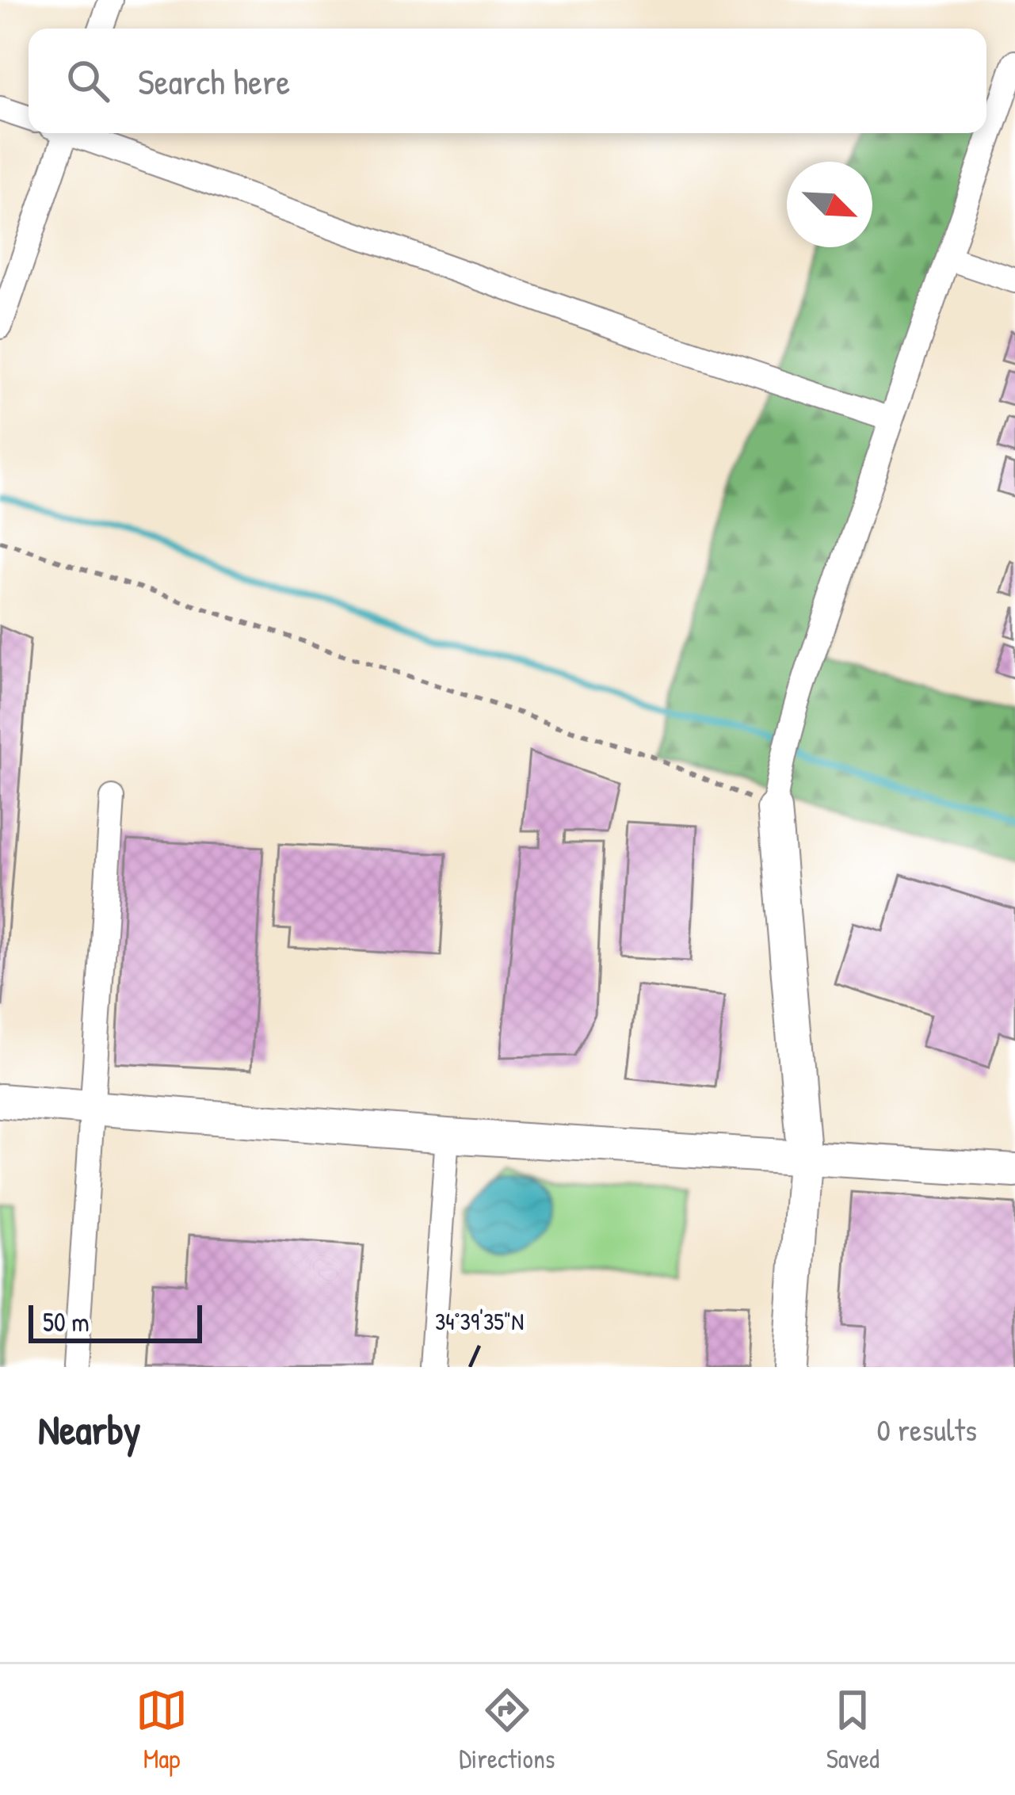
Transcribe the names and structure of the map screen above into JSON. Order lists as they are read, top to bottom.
{
  "scale_bar": "50 m",
  "north": "bottom right",
  "page": {
    "search": "Search here",
    "scale": "50 m",
    "heading": ["Nearby", "0 results"],
    "nav": ["Map", "Directions", "Saved"]
  },
  "coordinates": ["34°39'35\"N"]
}
